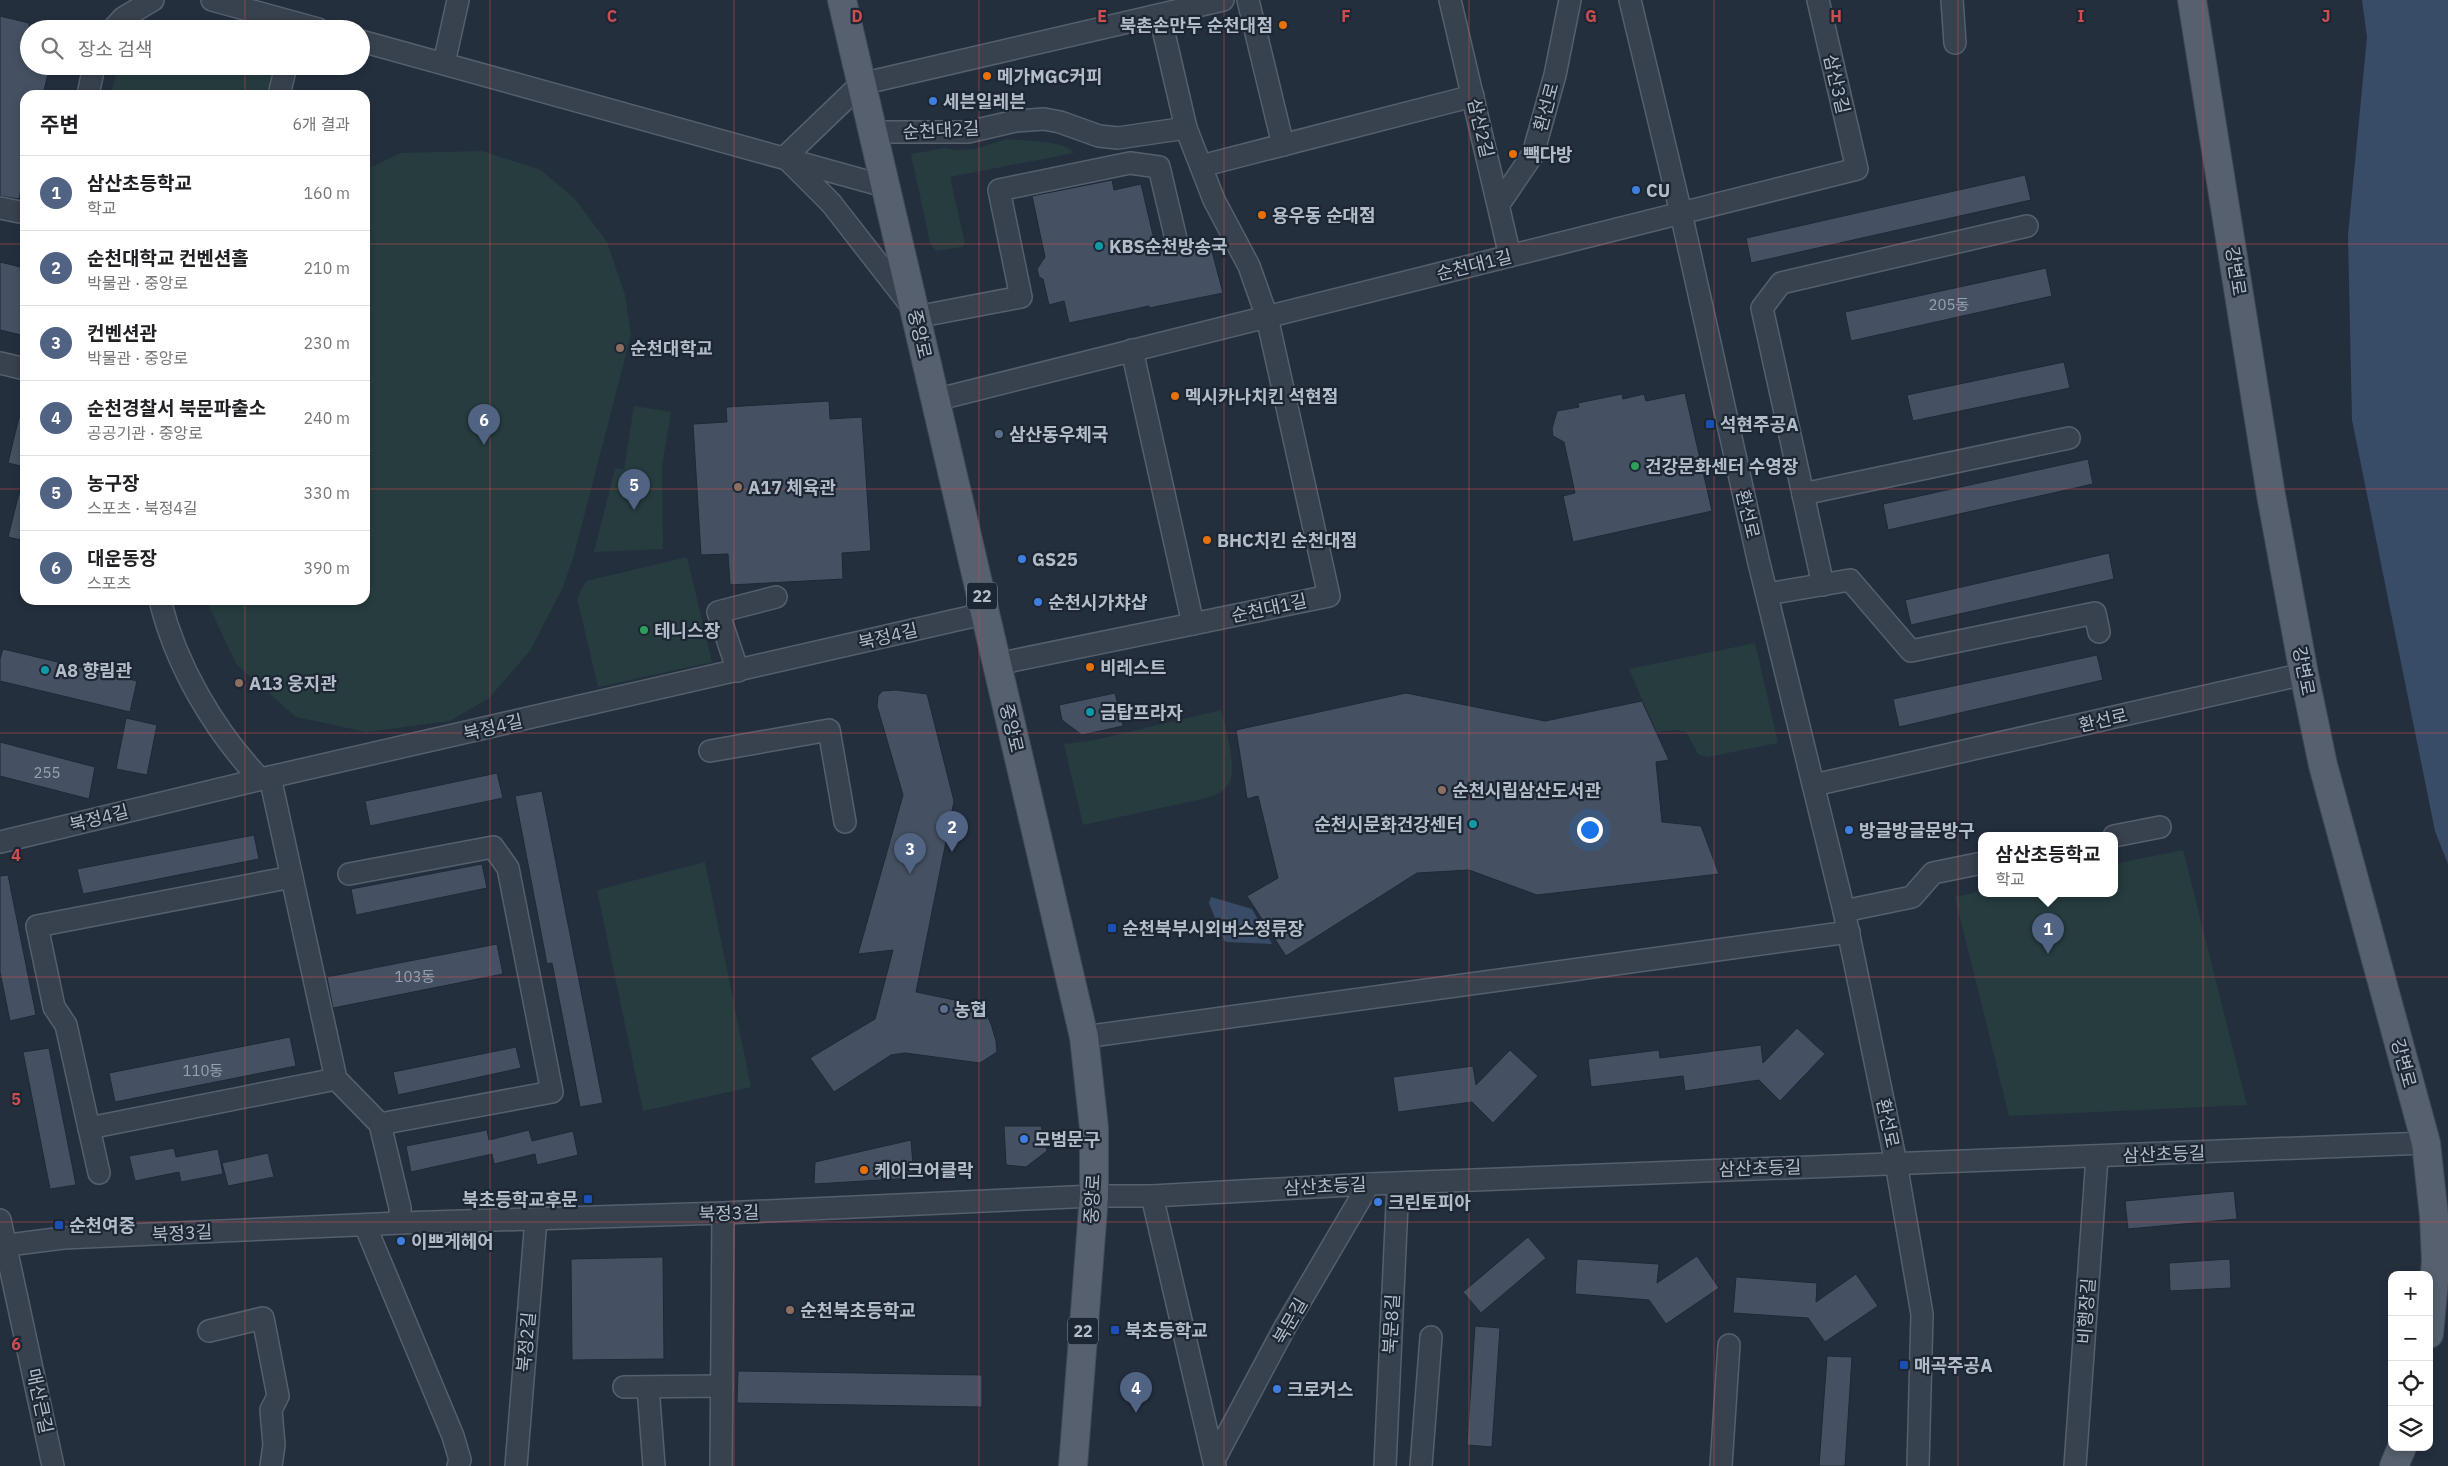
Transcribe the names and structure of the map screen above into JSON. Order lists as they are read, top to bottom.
{
  "streets": {
    "main road": ["강변로", "중앙로", "22"],
    "street": [
      "삼산3길",
      "환선로",
      "삼산2길",
      "순천대2길",
      "순천대1길",
      "북정4길",
      "삼산초등길",
      "북정3길",
      "비행장길",
      "북문길",
      "북문8길",
      "북정2길",
      "매산큰길"
    ]
  },
  "crossings": [
    ["삼산3길", "환선로"],
    ["삼산3길", "순천대1길"],
    ["환선로", "삼산2길"],
    ["환선로", "순천대1길"],
    ["환선로", "강변로"],
    ["환선로", "삼산초등길"],
    ["삼산2길", "순천대1길"],
    ["순천대2길", "중앙로"],
    ["순천대1길", "중앙로"],
    ["강변로", "삼산초등길"],
    ["중앙로", "북정4길"],
    ["중앙로", "삼산초등길"],
    ["중앙로", "북정3길"],
    ["삼산초등길", "북정3길"],
    ["삼산초등길", "비행장길"],
    ["삼산초등길", "북문길"],
    ["삼산초등길", "북문8길"],
    ["북정3길", "북정2길"],
    ["북정3길", "매산큰길"]
  ],
  "places": {
    "other": [
      "북촌손만두 순천대점",
      "메가MGC커피",
      "세븐일레븐",
      "빽다방",
      "CU",
      "용우동 순대점",
      "KBS순천방송국",
      "순천대학교",
      "멕시카나치킨 석현점",
      "삼산동우체국",
      "건강문화센터 수영장",
      "A17 체육관",
      "BHC치킨 순천대점",
      "GS25",
      "순천시가챠샵",
      "테니스장",
      "비레스트",
      "A8 향림관",
      "A13 웅지관",
      "금탑프라자",
      "순천시립삼산도서관",
      "순천시문화건강센터",
      "방글방글문방구",
      "농협",
      "모범문구",
      "케이크어클락",
      "크린토피아",
      "이쁘게헤어",
      "순천북초등학교",
      "크로커스"
    ],
    "transit": [
      "석현주공A",
      "순천북부시외버스정류장",
      "북초등학교후문",
      "순천여중",
      "북초등학교",
      "매곡주공A"
    ]
  },
  "house_numbers": [
    "205동",
    "255",
    "103동",
    "110동"
  ],
  "page": {
    "search": "장소 검색",
    "heading": ["주변", "6개 결과"],
    "list": [
      {
        "mark": "1",
        "name": "삼산초등학교",
        "note": "학교",
        "value": "160 m"
      },
      {
        "mark": "2",
        "name": "순천대학교 컨벤션홀",
        "note": "박물관 · 중앙로",
        "value": "210 m"
      },
      {
        "mark": "3",
        "name": "컨벤션관",
        "note": "박물관 · 중앙로",
        "value": "230 m"
      },
      {
        "mark": "4",
        "name": "순천경찰서 북문파출소",
        "note": "공공기관 · 중앙로",
        "value": "240 m"
      },
      {
        "mark": "5",
        "name": "농구장",
        "note": "스포츠 · 북정4길",
        "value": "330 m"
      },
      {
        "mark": "6",
        "name": "대운동장",
        "note": "스포츠",
        "value": "390 m"
      }
    ],
    "pins": [
      "6",
      "5",
      "2",
      "3",
      "1",
      "4"
    ],
    "popup": ["삼산초등학교", "학교"],
    "map_buttons": ["+", "−"]
  },
  "grid": {
    "columns": [
      "C",
      "D",
      "E",
      "F",
      "G",
      "H",
      "I",
      "J"
    ],
    "rows": ["4", "5", "6"]
  }
}
